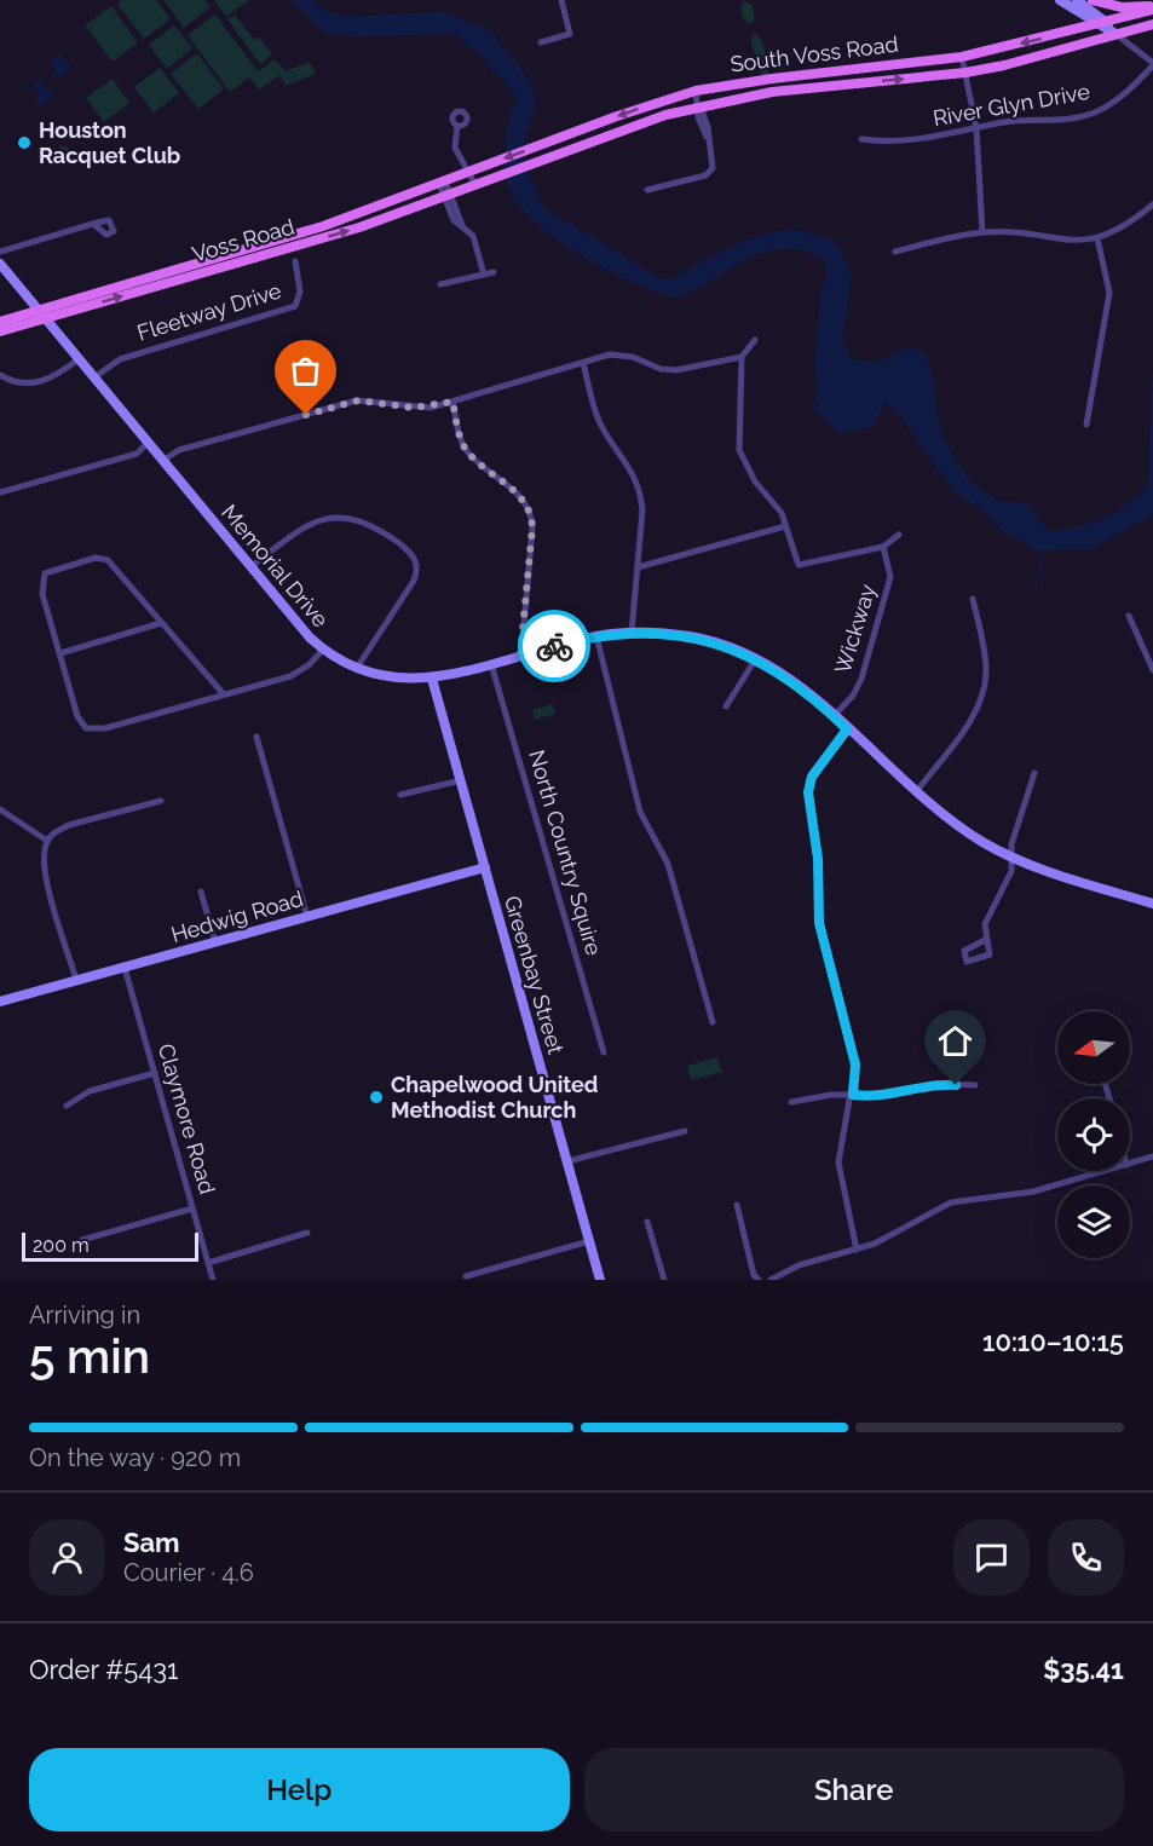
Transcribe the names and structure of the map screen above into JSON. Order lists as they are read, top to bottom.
{
  "streets": {
    "main road": ["South Voss Road", "Voss Road"],
    "street": [
      "River Glyn Drive",
      "Fleetway Drive",
      "Memorial Drive",
      "Wickway",
      "North Country Squire",
      "Hedwig Road",
      "Greenbay Street",
      "Claymore Road"
    ]
  },
  "crossings": [
    ["South Voss Road", "Voss Road"],
    ["Voss Road", "Memorial Drive"],
    ["Fleetway Drive", "Memorial Drive"],
    ["Memorial Drive", "Wickway"],
    ["Memorial Drive", "North Country Squire"],
    ["Memorial Drive", "Greenbay Street"],
    ["Hedwig Road", "Greenbay Street"],
    ["Hedwig Road", "Claymore Road"]
  ],
  "places": ["Houston Racquet Club", "Chapelwood United Methodist Church"],
  "scale_bar": "200 m",
  "north": "left",
  "page": {
    "scale": "200 m",
    "heading": ["5 min", "Arriving in", "10:10–10:15"],
    "panel": [
      "Sam",
      "Courier · 4.6",
      "Order #5431",
      "$35.41"
    ],
    "bar": "On the way · 920 m",
    "buttons": ["Help", "Share"]
  }
}
